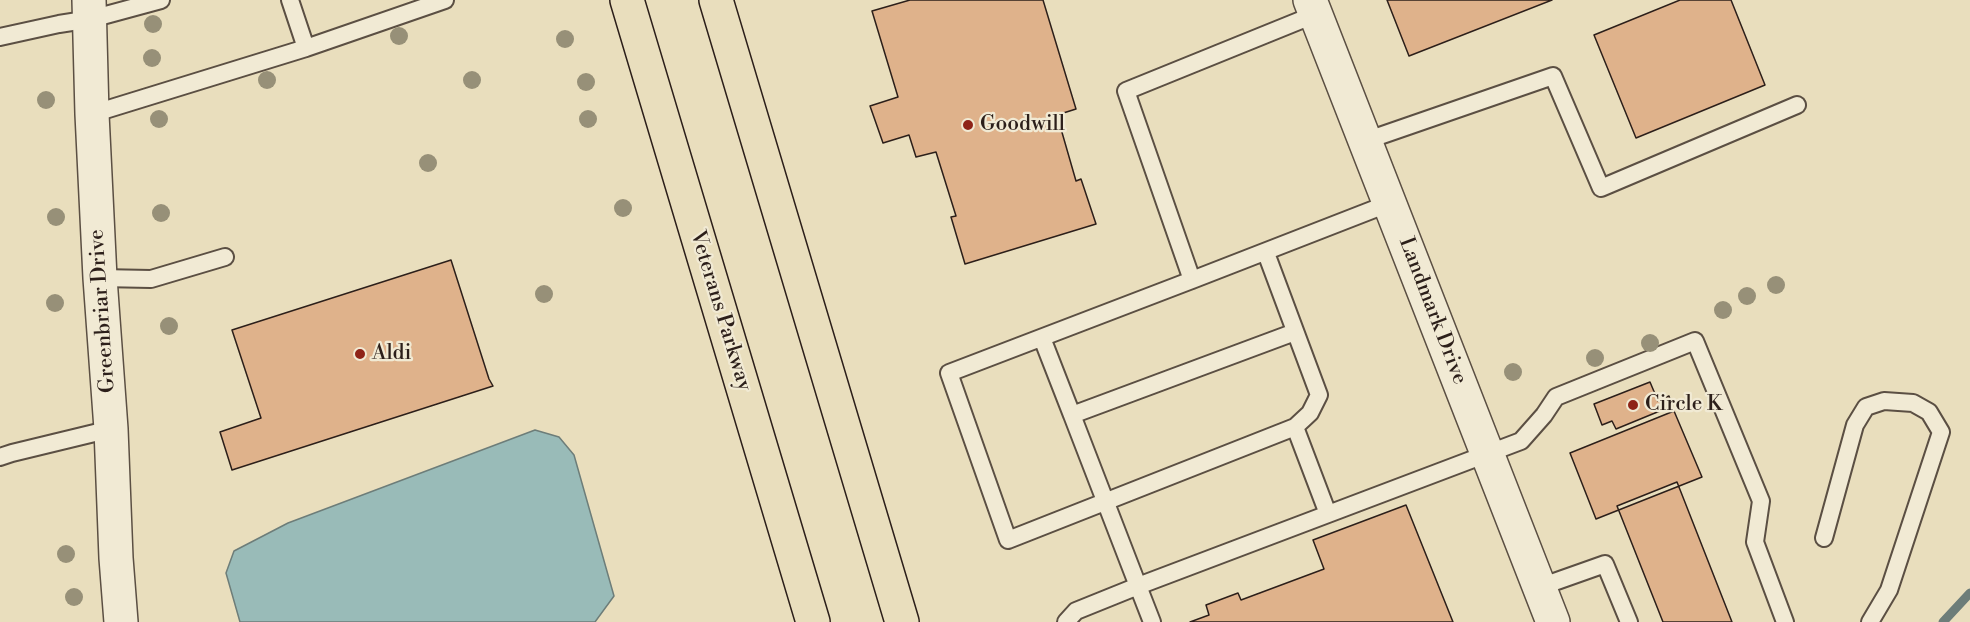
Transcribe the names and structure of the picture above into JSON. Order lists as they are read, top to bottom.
{
  "streets": {
    "highway": ["Veterans Parkway"],
    "street": ["Greenbriar Drive", "Landmark Drive"]
  },
  "places": ["Goodwill", "Aldi", "Circle K"]
}
